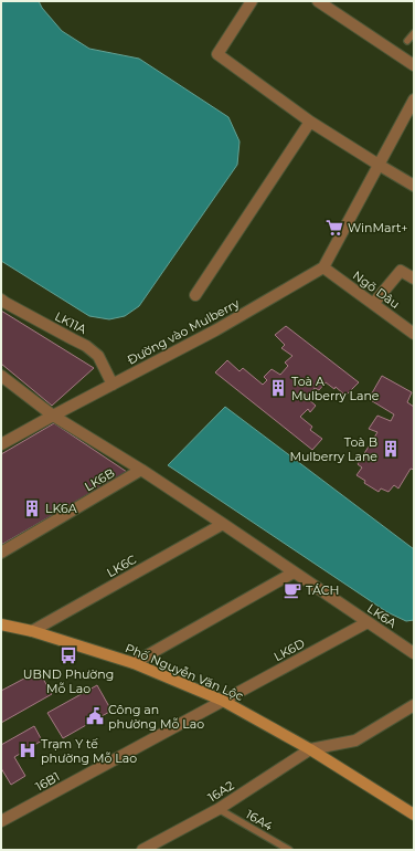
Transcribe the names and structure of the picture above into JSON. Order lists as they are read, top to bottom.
{
  "streets": {
    "street": [
      "Ngõ Dâu",
      "LK11A",
      "Đường vào Mulberry",
      "LK6B",
      "LK6C",
      "LK6A",
      "LK6D",
      "Phố Nguyễn Văn Lộc",
      "16B1",
      "16A2"
    ],
    "lane": ["16A4"]
  },
  "crossings": [
    ["Ngõ Dâu", "Đường vào Mulberry"],
    ["LK11A", "Đường vào Mulberry"],
    ["Đường vào Mulberry", "LK6A"],
    ["LK6B", "LK6A"],
    ["LK6C", "LK6A"],
    ["LK6C", "Phố Nguyễn Văn Lộc"],
    ["LK6A", "LK6D"],
    ["LK6D", "Phố Nguyễn Văn Lộc"],
    ["LK6D", "16B1"],
    ["Phố Nguyễn Văn Lộc", "16B1"],
    ["Phố Nguyễn Văn Lộc", "16A2"],
    ["16A2", "16A4"]
  ],
  "places": {
    "supermarket": ["WinMart+"],
    "building": ["Toà A Mulberry Lane", "Toà B Mulberry Lane", "LK6A"],
    "cafe": ["TÁCH"],
    "bus stop": ["UBND Phường Mỗ Lao"],
    "public building": ["Công an phường Mỗ Lao"],
    "hospital": ["Trạm Y tế phường Mỗ Lao"]
  }
}
